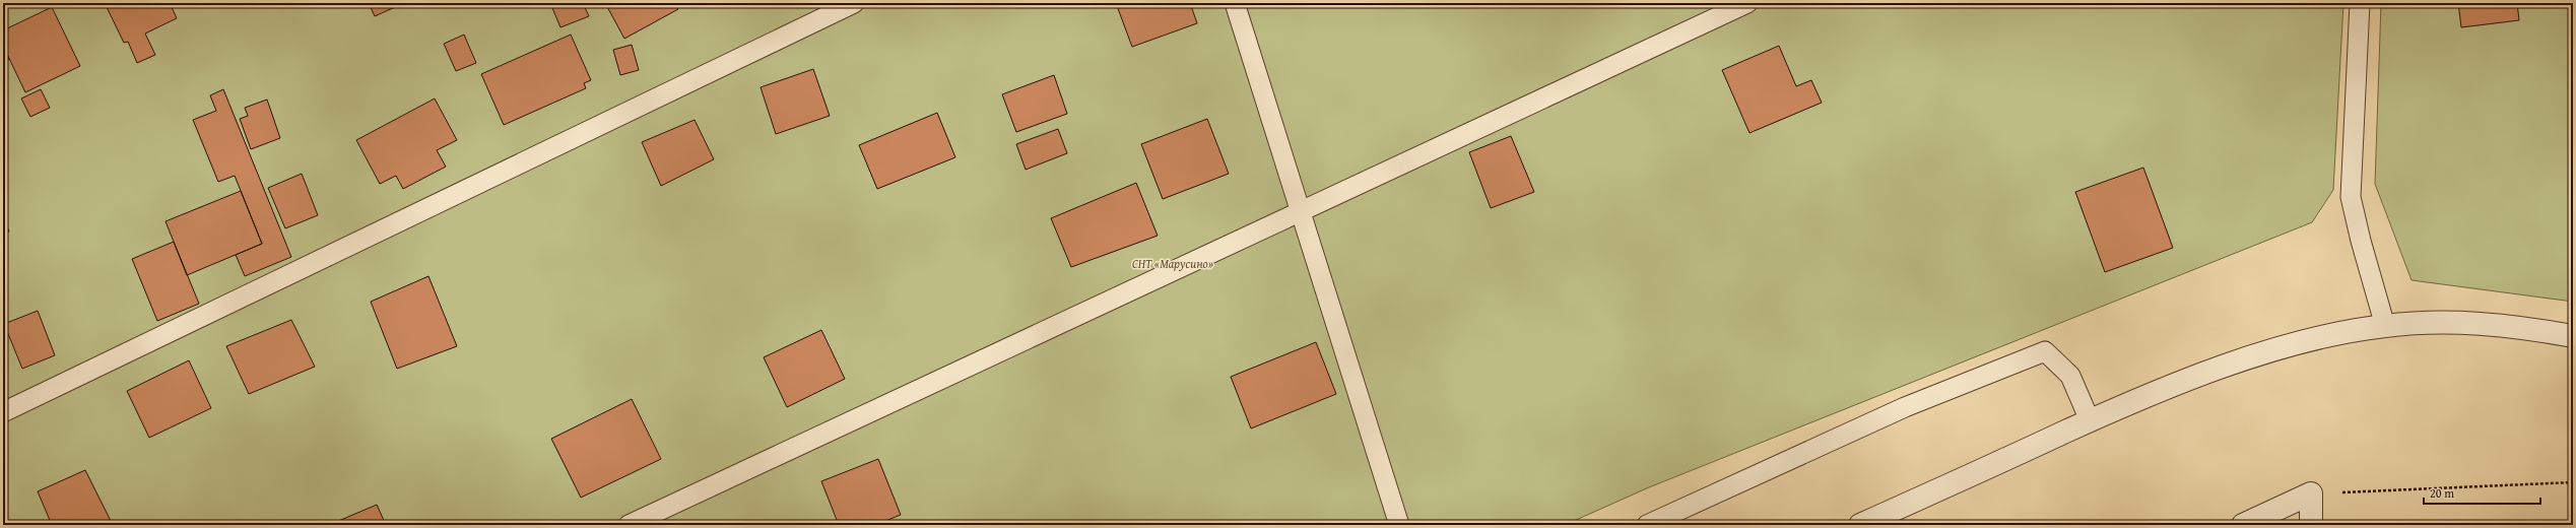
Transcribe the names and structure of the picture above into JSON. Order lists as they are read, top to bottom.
{
  "parks": ["СНТ «Марусино»"],
  "scale_bar": "20 m"
}
